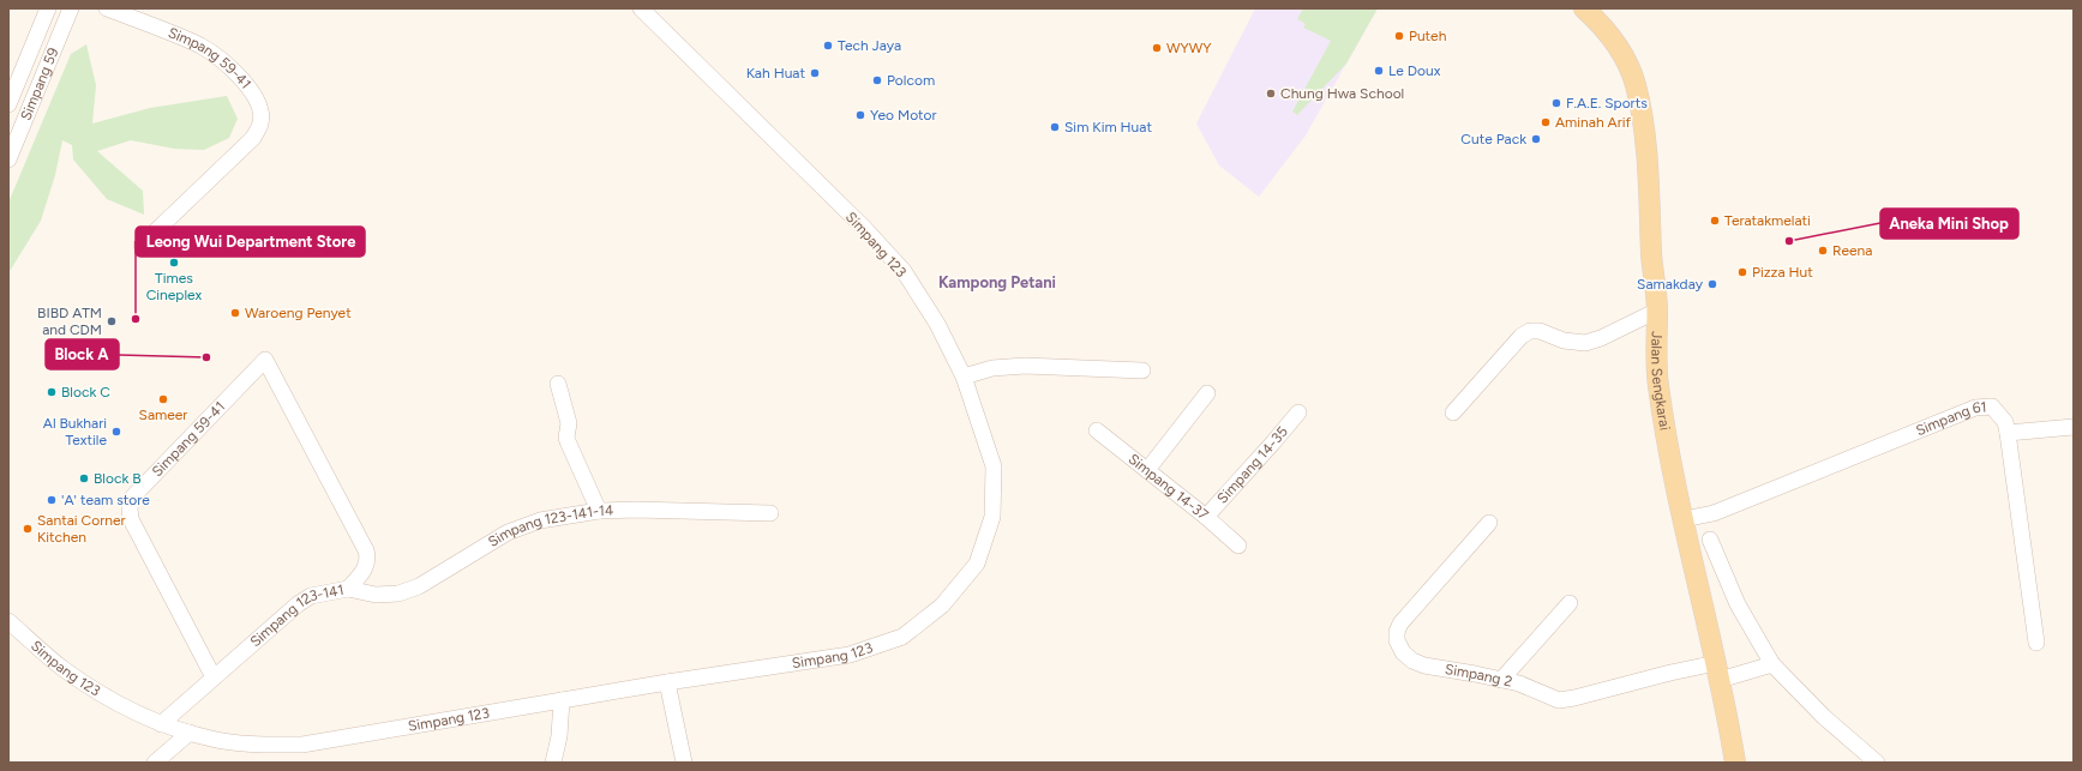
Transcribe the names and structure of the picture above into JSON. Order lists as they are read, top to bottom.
{
  "streets": {
    "main road": ["Jalan Sengkarai"],
    "street": [
      "Simpang 59-41",
      "Simpang 59",
      "Simpang 123",
      "Simpang 61",
      "Simpang 14-35",
      "Simpang 14-37",
      "Simpang 123-141-14",
      "Simpang 123-141",
      "Simpang 2"
    ]
  },
  "crossings": [
    ["Simpang 59-41", "Simpang 123-141"],
    ["Simpang 123", "Simpang 123-141"],
    ["Jalan Sengkarai", "Simpang 61"],
    ["Jalan Sengkarai", "Simpang 2"],
    ["Simpang 14-35", "Simpang 14-37"],
    ["Simpang 123-141-14", "Simpang 123-141"]
  ],
  "districts": ["Kampong Petani"],
  "places": [
    "Puteh",
    "Tech Jaya",
    "WYWY",
    "Le Doux",
    "Kah Huat",
    "Polcom",
    "Chung Hwa School",
    "F.A.E. Sports",
    "Yeo Motor",
    "Aminah Arif",
    "Sim Kim Huat",
    "Cute Pack",
    "Teratakmelati",
    "Aneka Mini Shop",
    "Reena",
    "Times Cineplex",
    "Pizza Hut",
    "Samakday",
    "Waroeng Penyet",
    "Leong Wui Department Store",
    "BIBD ATM and CDM",
    "Block A",
    "Block C",
    "Sameer",
    "Al Bukhari Textile",
    "Block B",
    "'A' team store",
    "Santai Corner Kitchen"
  ]
}
